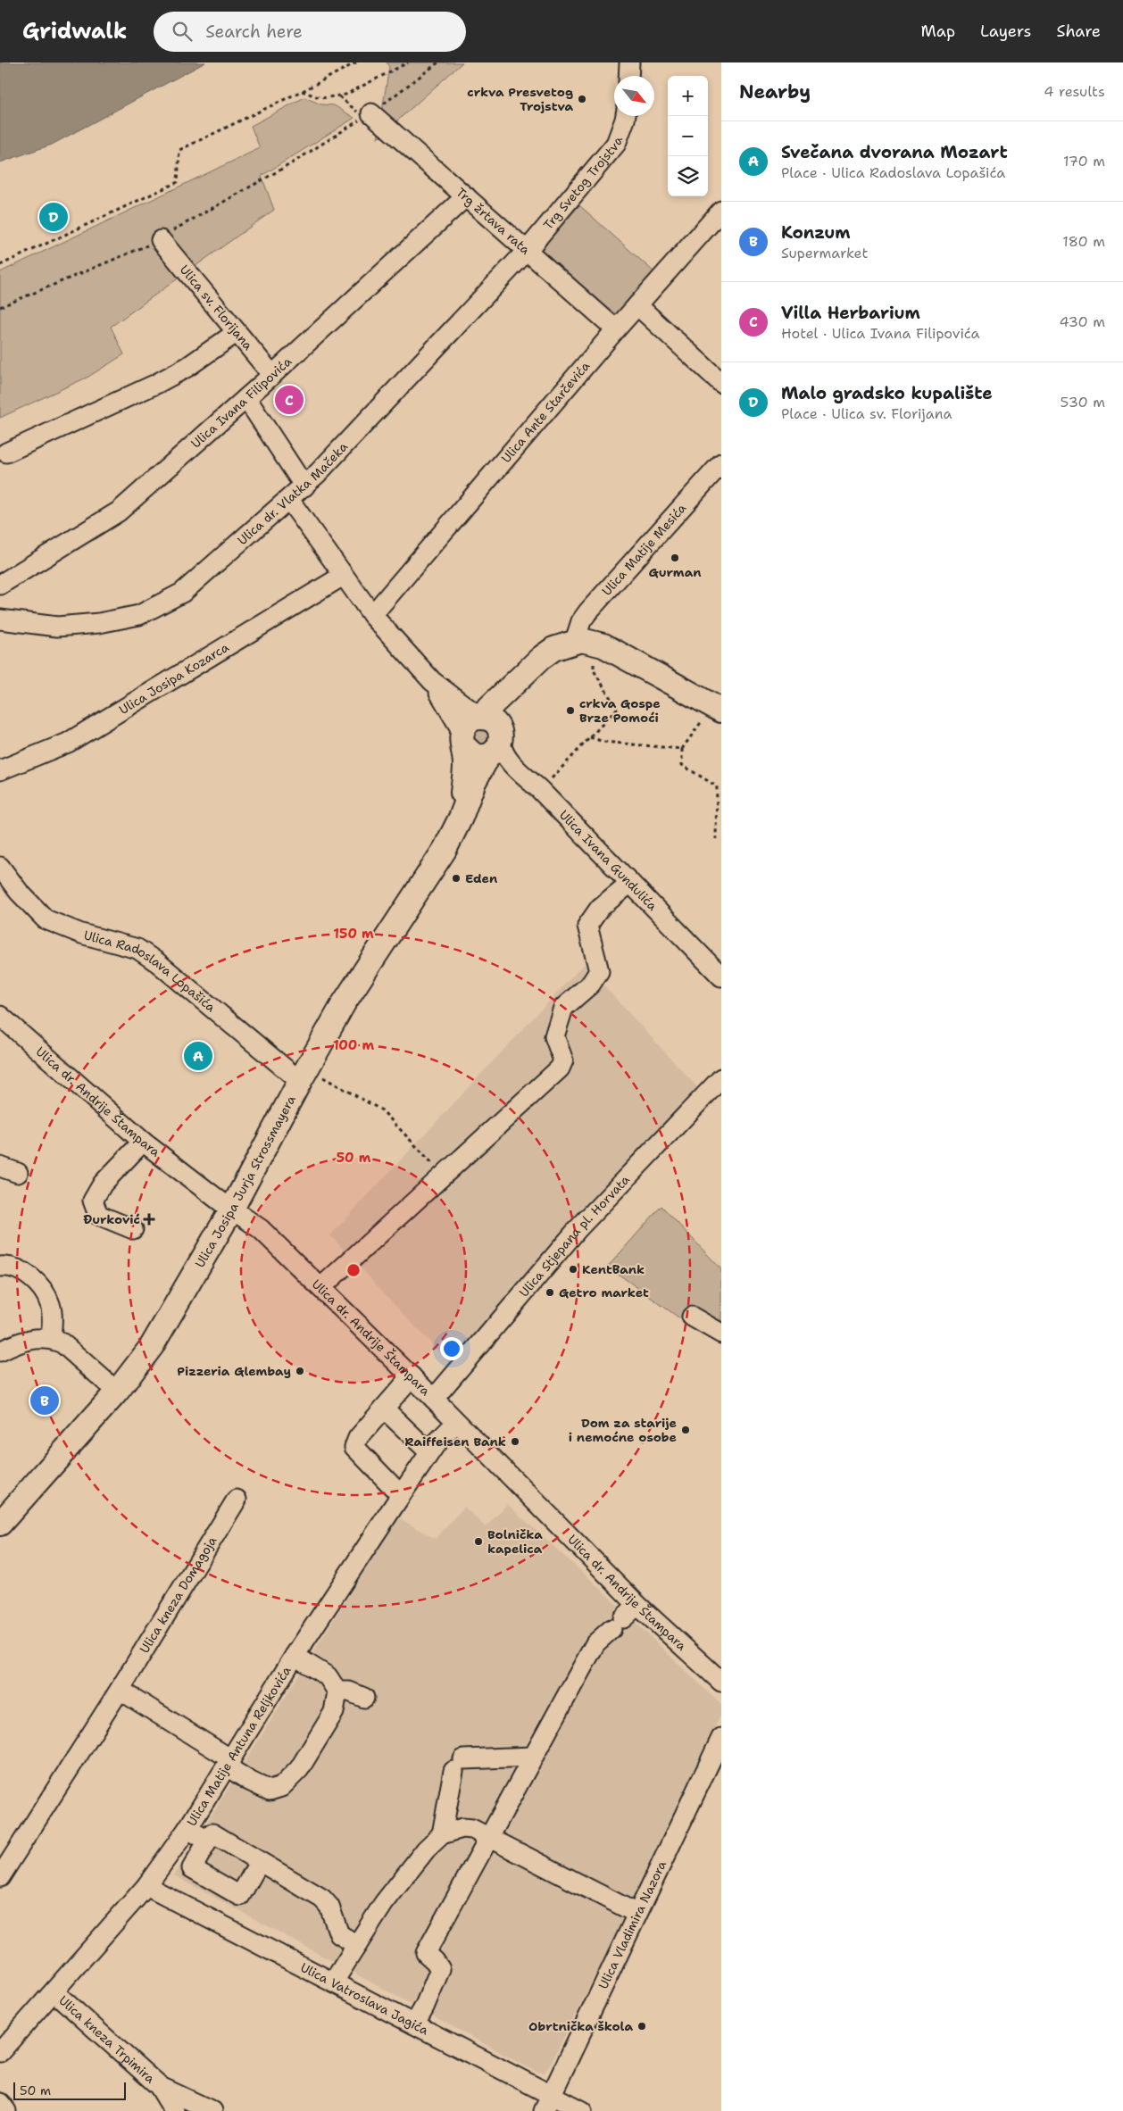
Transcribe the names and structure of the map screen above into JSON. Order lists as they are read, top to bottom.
{
  "streets": {
    "main road": ["Ulica Josipa Jurja Strossmayera"],
    "street": [
      "Trg Svetog Trojstva",
      "Trg žrtava rata",
      "Ulica sv. Florijana",
      "Ulica Ivana Filipovića",
      "Ulica Ante Starčevića",
      "Ulica dr. Vlatka Mačeka",
      "Ulica Matije Mesića",
      "Ulica Josipa Kozarca",
      "Ulica Ivana Gundulića",
      "Ulica Radoslava Lopašića",
      "Ulica dr. Andrije Štampara",
      "Ulica Stjepana pl. Horvata",
      "Ulica kneza Domagoja",
      "Ulica Matije Antuna Reljkovića",
      "Ulica Vladimira Nazora",
      "Ulica Vatroslava Jagića",
      "Ulica kneza Trpimira"
    ]
  },
  "crossings": [
    ["Trg Svetog Trojstva", "Trg žrtava rata"],
    ["Trg Svetog Trojstva", "Ulica dr. Vlatka Mačeka"],
    ["Trg žrtava rata", "Ulica Ivana Filipovića"],
    ["Trg žrtava rata", "Ulica Ante Starčevića"],
    ["Trg žrtava rata", "Ulica dr. Vlatka Mačeka"],
    ["Ulica sv. Florijana", "Ulica Ivana Filipovića"],
    ["Ulica Ivana Gundulića", "Ulica Josipa Jurja Strossmayera"],
    ["Ulica Radoslava Lopašića", "Ulica Josipa Jurja Strossmayera"],
    ["Ulica dr. Andrije Štampara", "Ulica Josipa Jurja Strossmayera"],
    ["Ulica dr. Andrije Štampara", "Ulica Stjepana pl. Horvata"],
    ["Ulica dr. Andrije Štampara", "Ulica Matije Antuna Reljkovića"],
    ["Ulica Matije Antuna Reljkovića", "Ulica Vatroslava Jagića"],
    ["Ulica Matije Antuna Reljkovića", "Ulica kneza Trpimira"],
    ["Ulica Vladimira Nazora", "Ulica Vatroslava Jagića"]
  ],
  "places": {
    "other": [
      "crkva Presvetog Trojstva",
      "Gurman",
      "crkva Gospe Brze Pomoći",
      "Eden",
      "KentBank",
      "Getro market",
      "Pizzeria Glembay",
      "Dom za starije i nemoćne osobe",
      "Raiffeisen Bank",
      "Bolnička kapelica",
      "Obrtnička škola"
    ],
    "health": ["Đurković"]
  },
  "scale_bar": "50 m",
  "north": "bottom right",
  "page": {
    "header": "Gridwalk",
    "search": "Search here",
    "nav": ["Map", "Layers", "Share"],
    "heading": ["Nearby", "4 results"],
    "map_buttons": ["+", "−"],
    "list": [
      {
        "mark": "A",
        "name": "Svečana dvorana Mozart",
        "note": "Place · Ulica Radoslava Lopašića",
        "value": "170 m"
      },
      {
        "mark": "B",
        "name": "Konzum",
        "note": "Supermarket",
        "value": "180 m"
      },
      {
        "mark": "C",
        "name": "Villa Herbarium",
        "note": "Hotel · Ulica Ivana Filipovića",
        "value": "430 m"
      },
      {
        "mark": "D",
        "name": "Malo gradsko kupalište",
        "note": "Place · Ulica sv. Florijana",
        "value": "530 m"
      }
    ],
    "pins": [
      "D",
      "C",
      "A",
      "B"
    ],
    "scale": "50 m"
  },
  "rings": ["150 m", "100 m", "50 m"]
}
